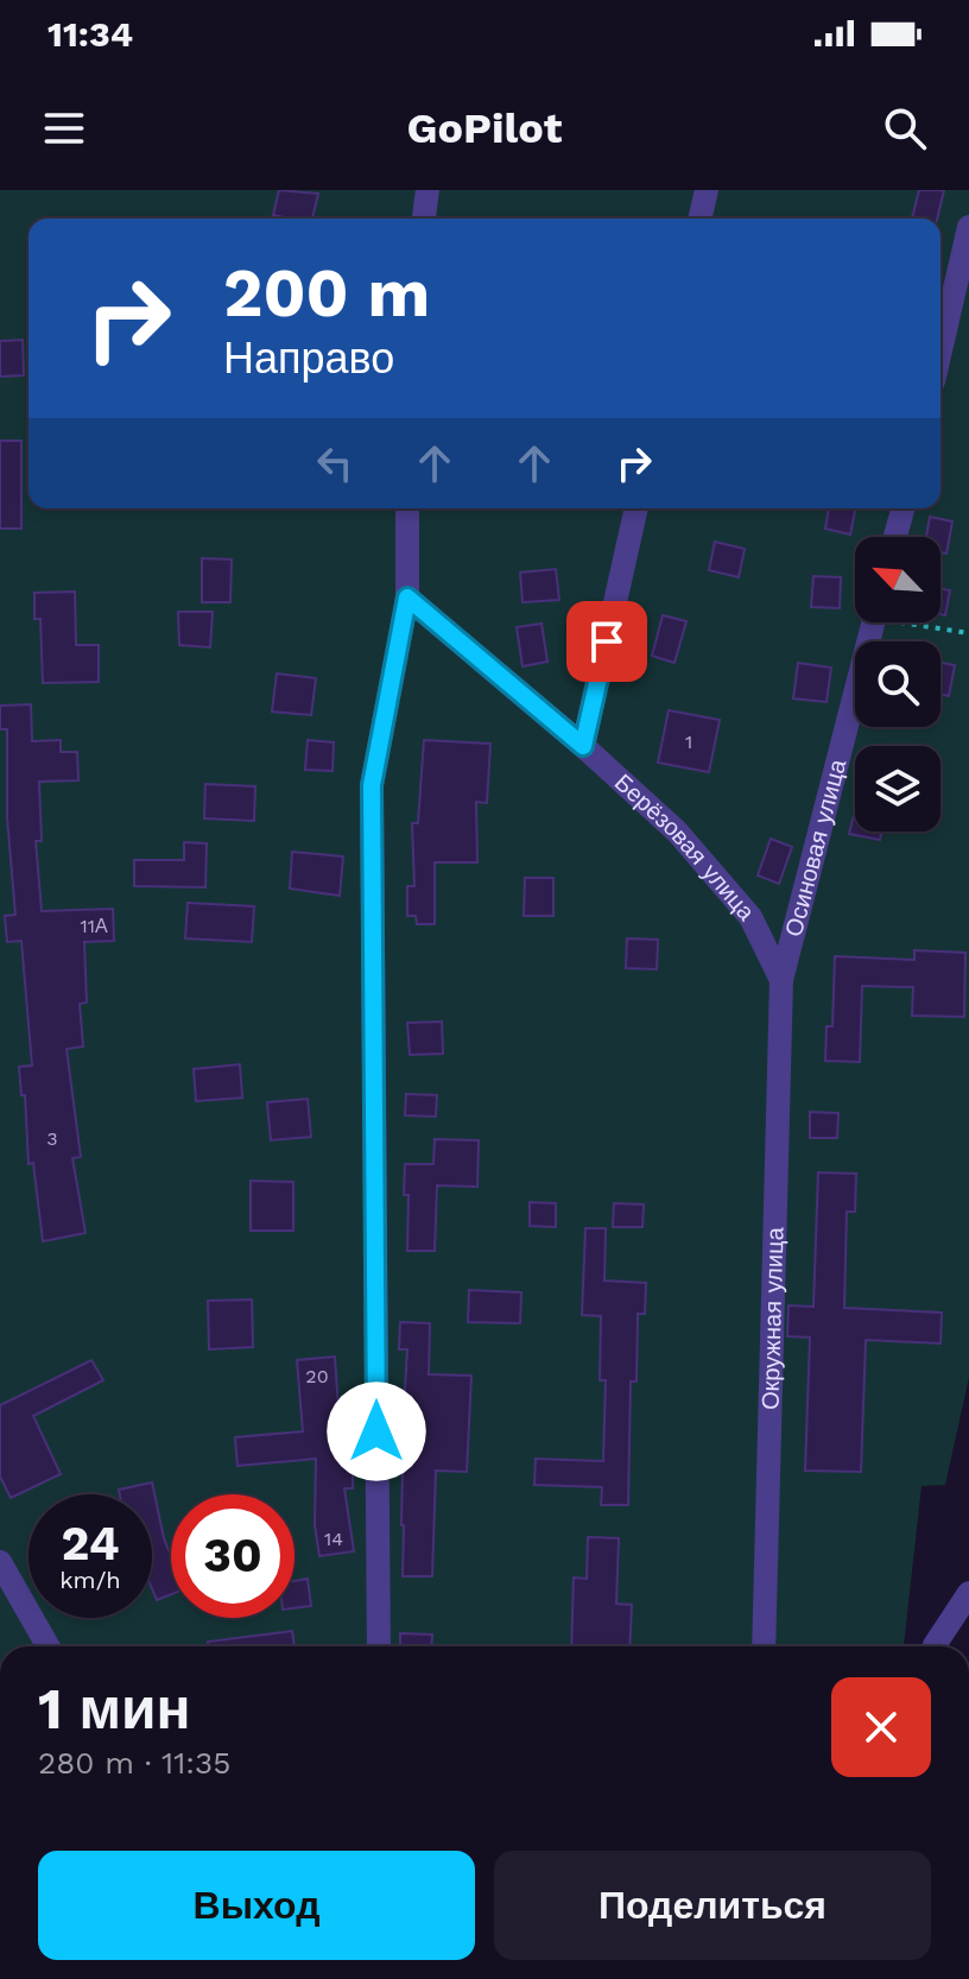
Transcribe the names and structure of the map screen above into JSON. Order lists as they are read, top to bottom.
{
  "streets": {
    "street": ["Осиновая улица", "Берёзовая улица", "Окружная улица"]
  },
  "crossings": [
    ["Осиновая улица", "Берёзовая улица"],
    ["Осиновая улица", "Окружная улица"],
    ["Берёзовая улица", "Окружная улица"]
  ],
  "house_numbers": [
    "1",
    "11А",
    "3",
    "20",
    "14"
  ],
  "north": "top left",
  "page": {
    "status": "11:34",
    "header": "GoPilot",
    "turn": ["200 m", "Направо"],
    "speed": "24 km/h",
    "limit": "30",
    "heading": ["1 мин", "280 m · 11:35"],
    "buttons": ["Выход", "Поделиться"]
  }
}
